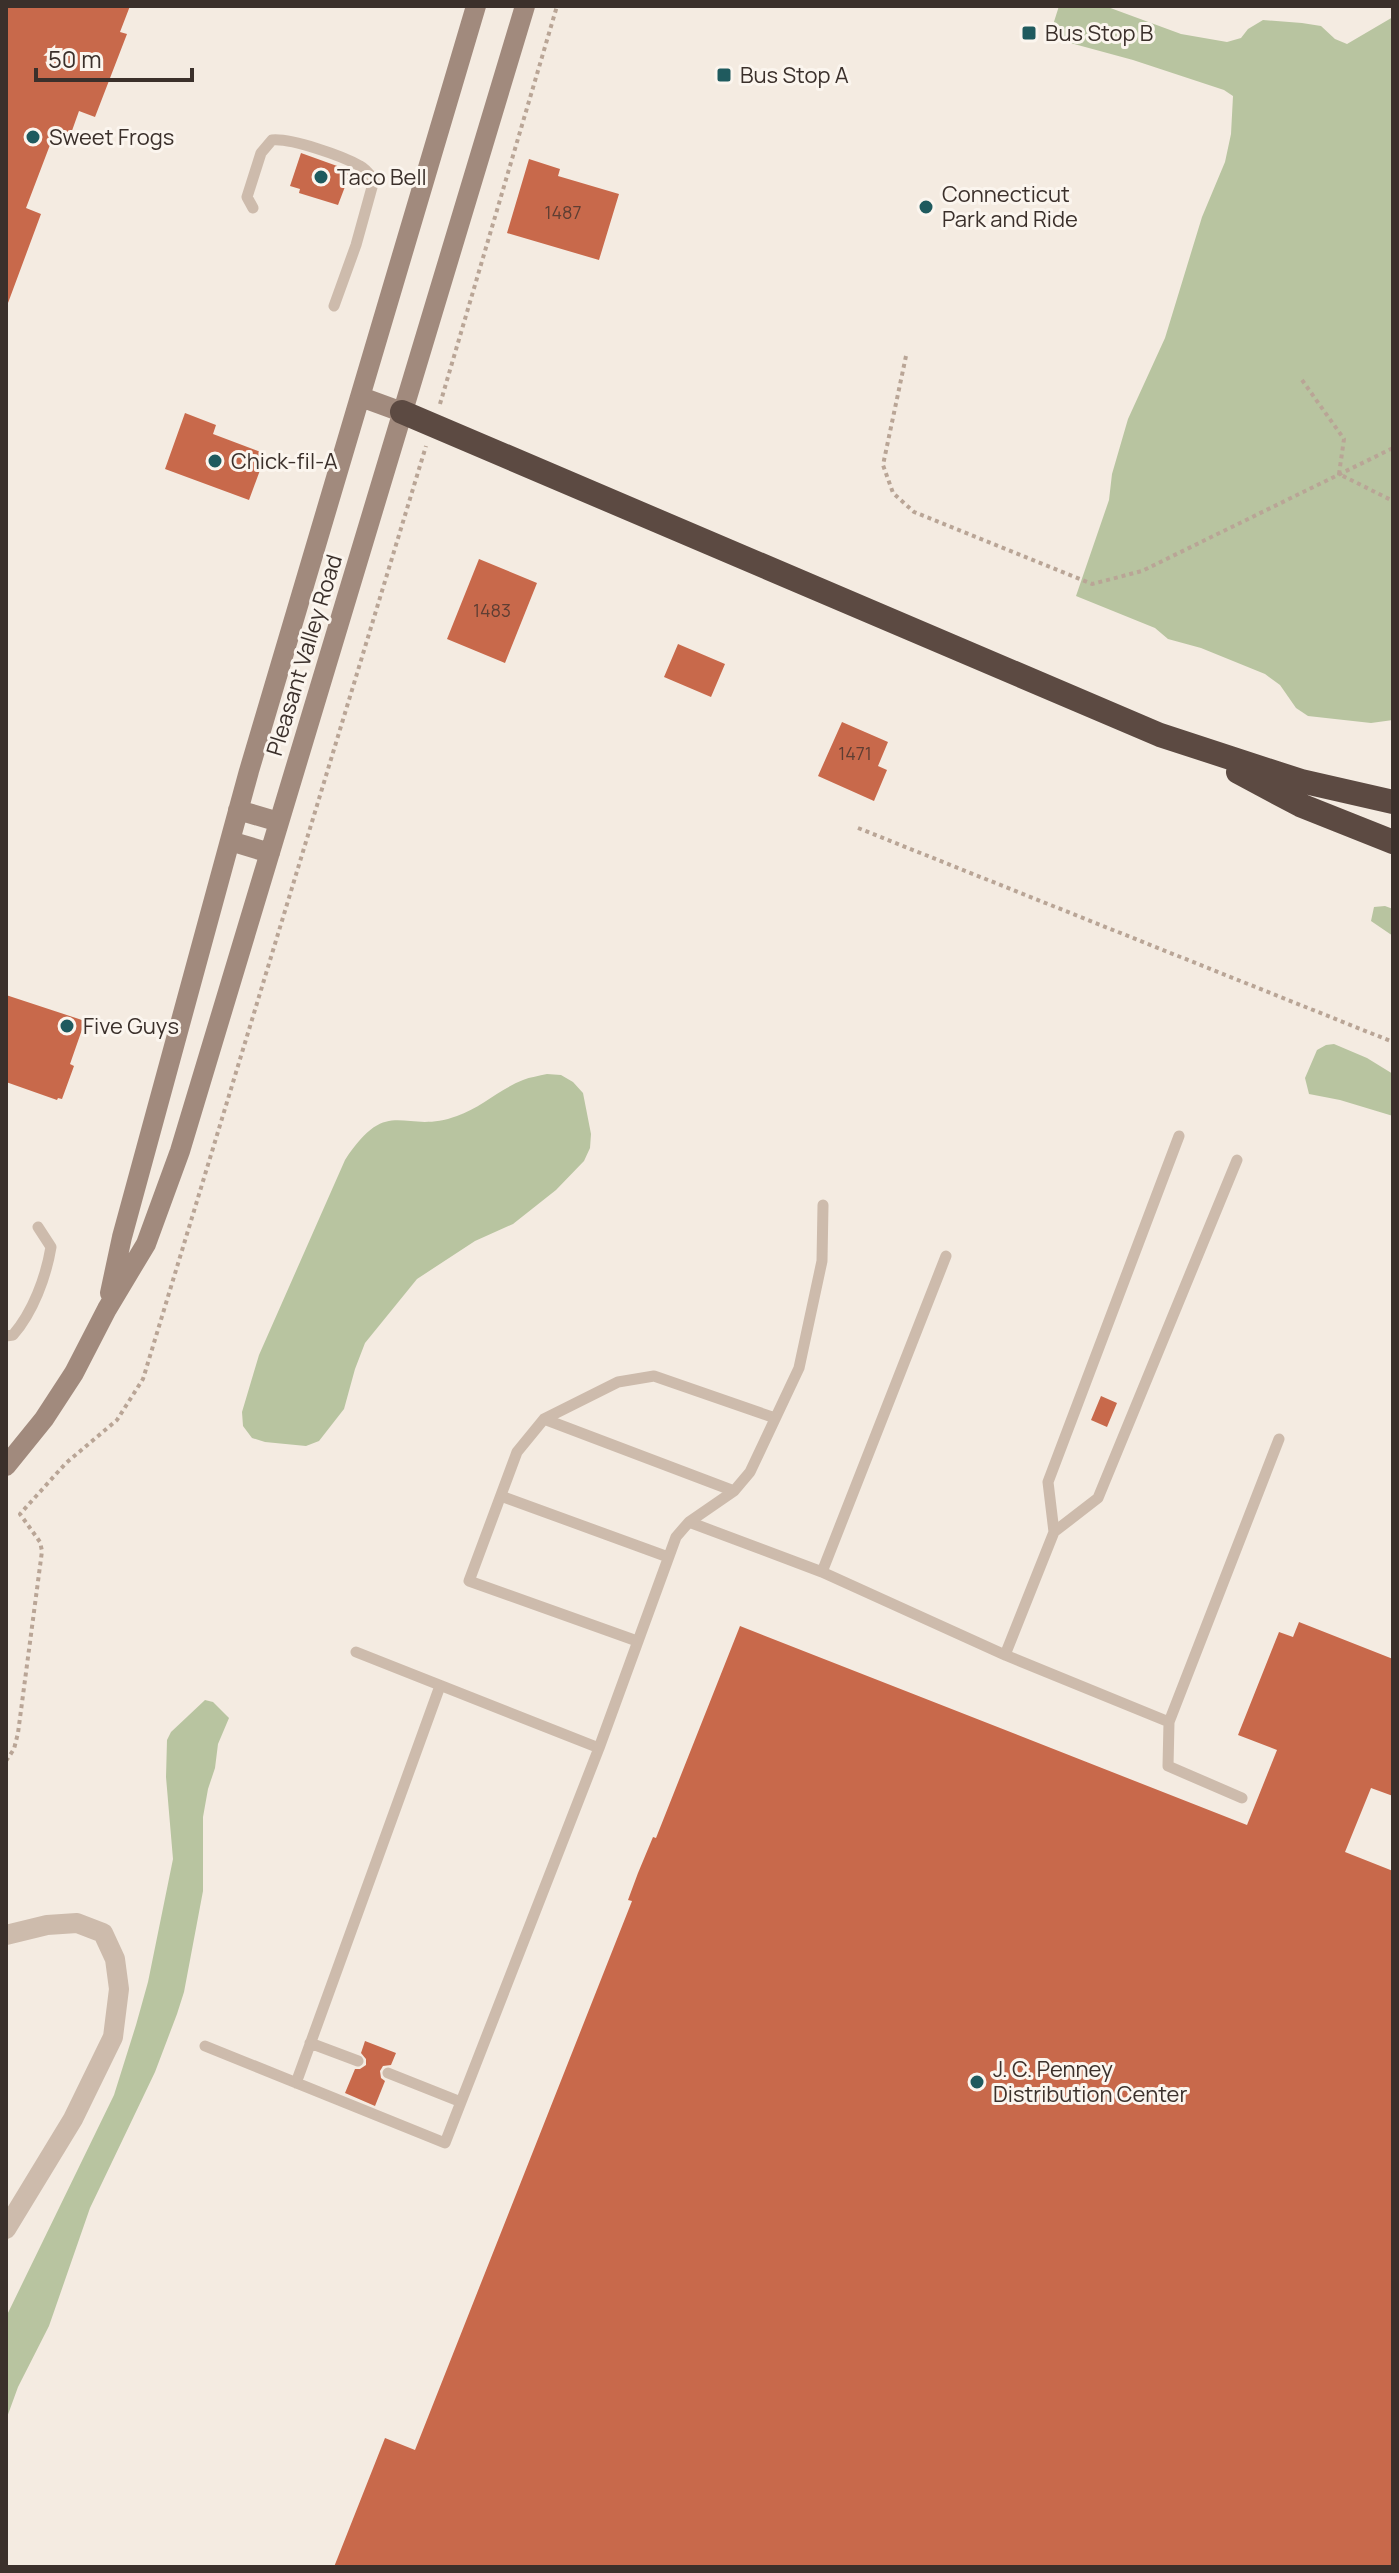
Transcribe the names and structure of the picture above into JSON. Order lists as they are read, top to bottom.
{
  "streets": {
    "main road": ["Pleasant Valley Road"]
  },
  "places": {
    "transit": ["Bus Stop B", "Bus Stop A"],
    "other": [
      "Sweet Frogs",
      "Taco Bell",
      "Connecticut Park and Ride",
      "Chick-fil-A",
      "Five Guys",
      "J. C. Penney Distribution Center"
    ]
  },
  "house_numbers": ["1487", "1483", "1471"],
  "scale_bar": "50 m"
}
